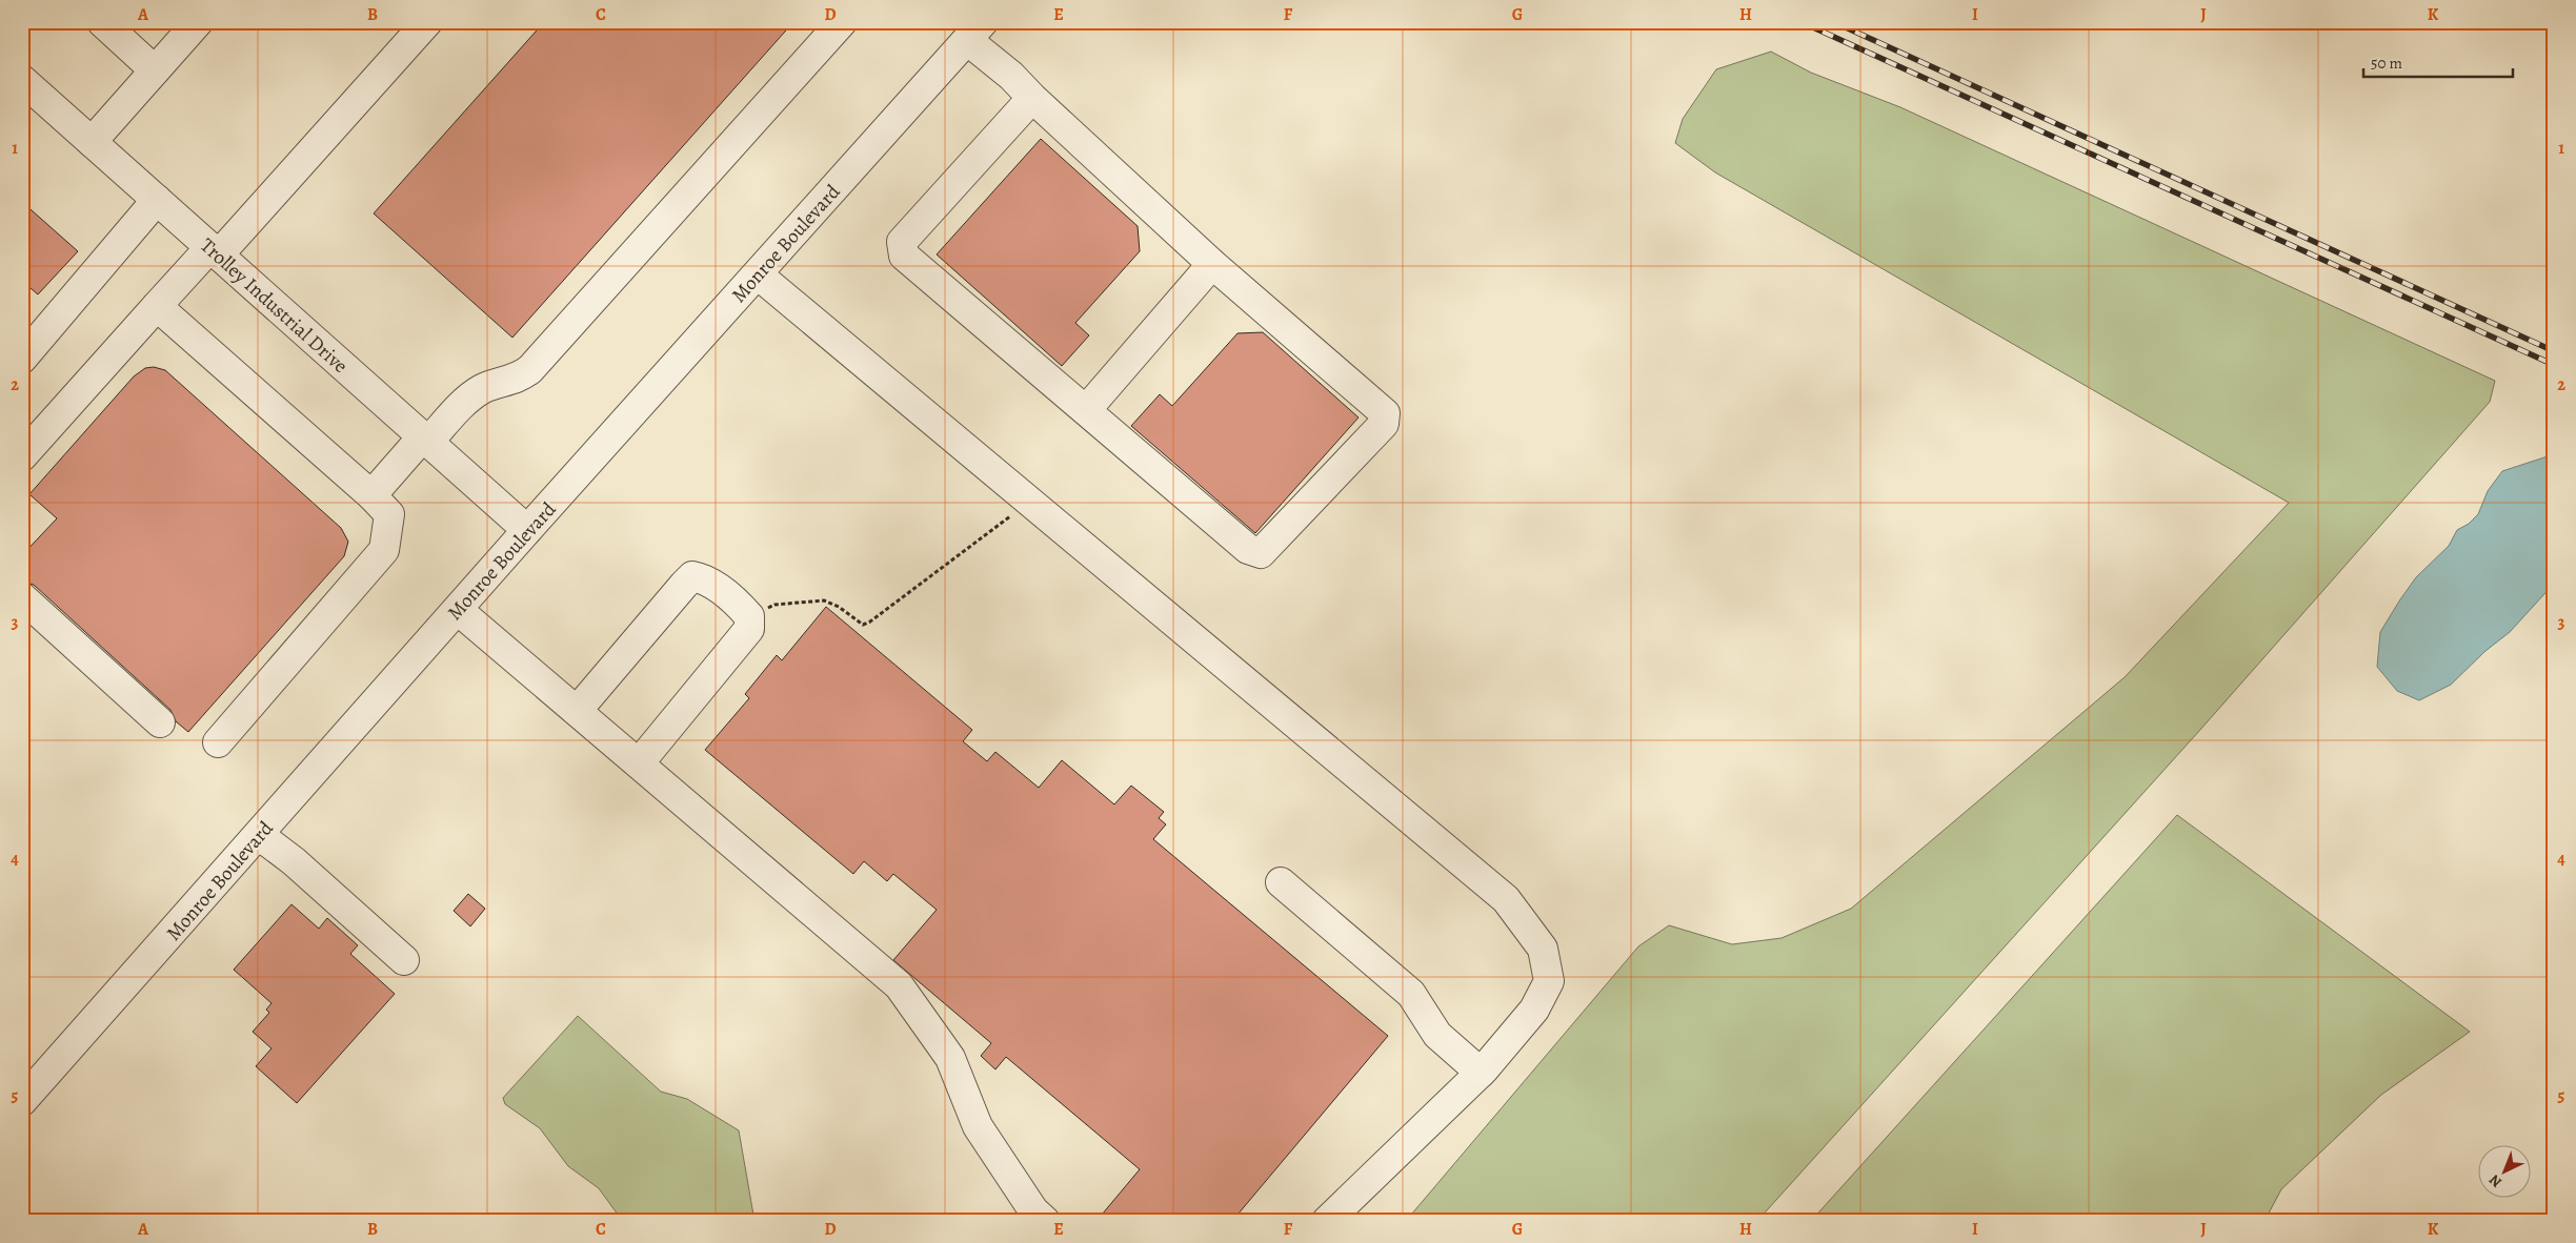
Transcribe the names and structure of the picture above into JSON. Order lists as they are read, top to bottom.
{
  "streets": {
    "street": ["Monroe Boulevard", "Trolley Industrial Drive"]
  },
  "crossings": [
    ["Monroe Boulevard", "Trolley Industrial Drive"]
  ],
  "scale_bar": "50 m",
  "north": "bottom left",
  "grid": {
    "columns": [
      "A",
      "B",
      "C",
      "D",
      "E",
      "F",
      "G",
      "H",
      "I",
      "J",
      "K"
    ],
    "rows": [
      "1",
      "2",
      "3",
      "4",
      "5"
    ]
  }
}
